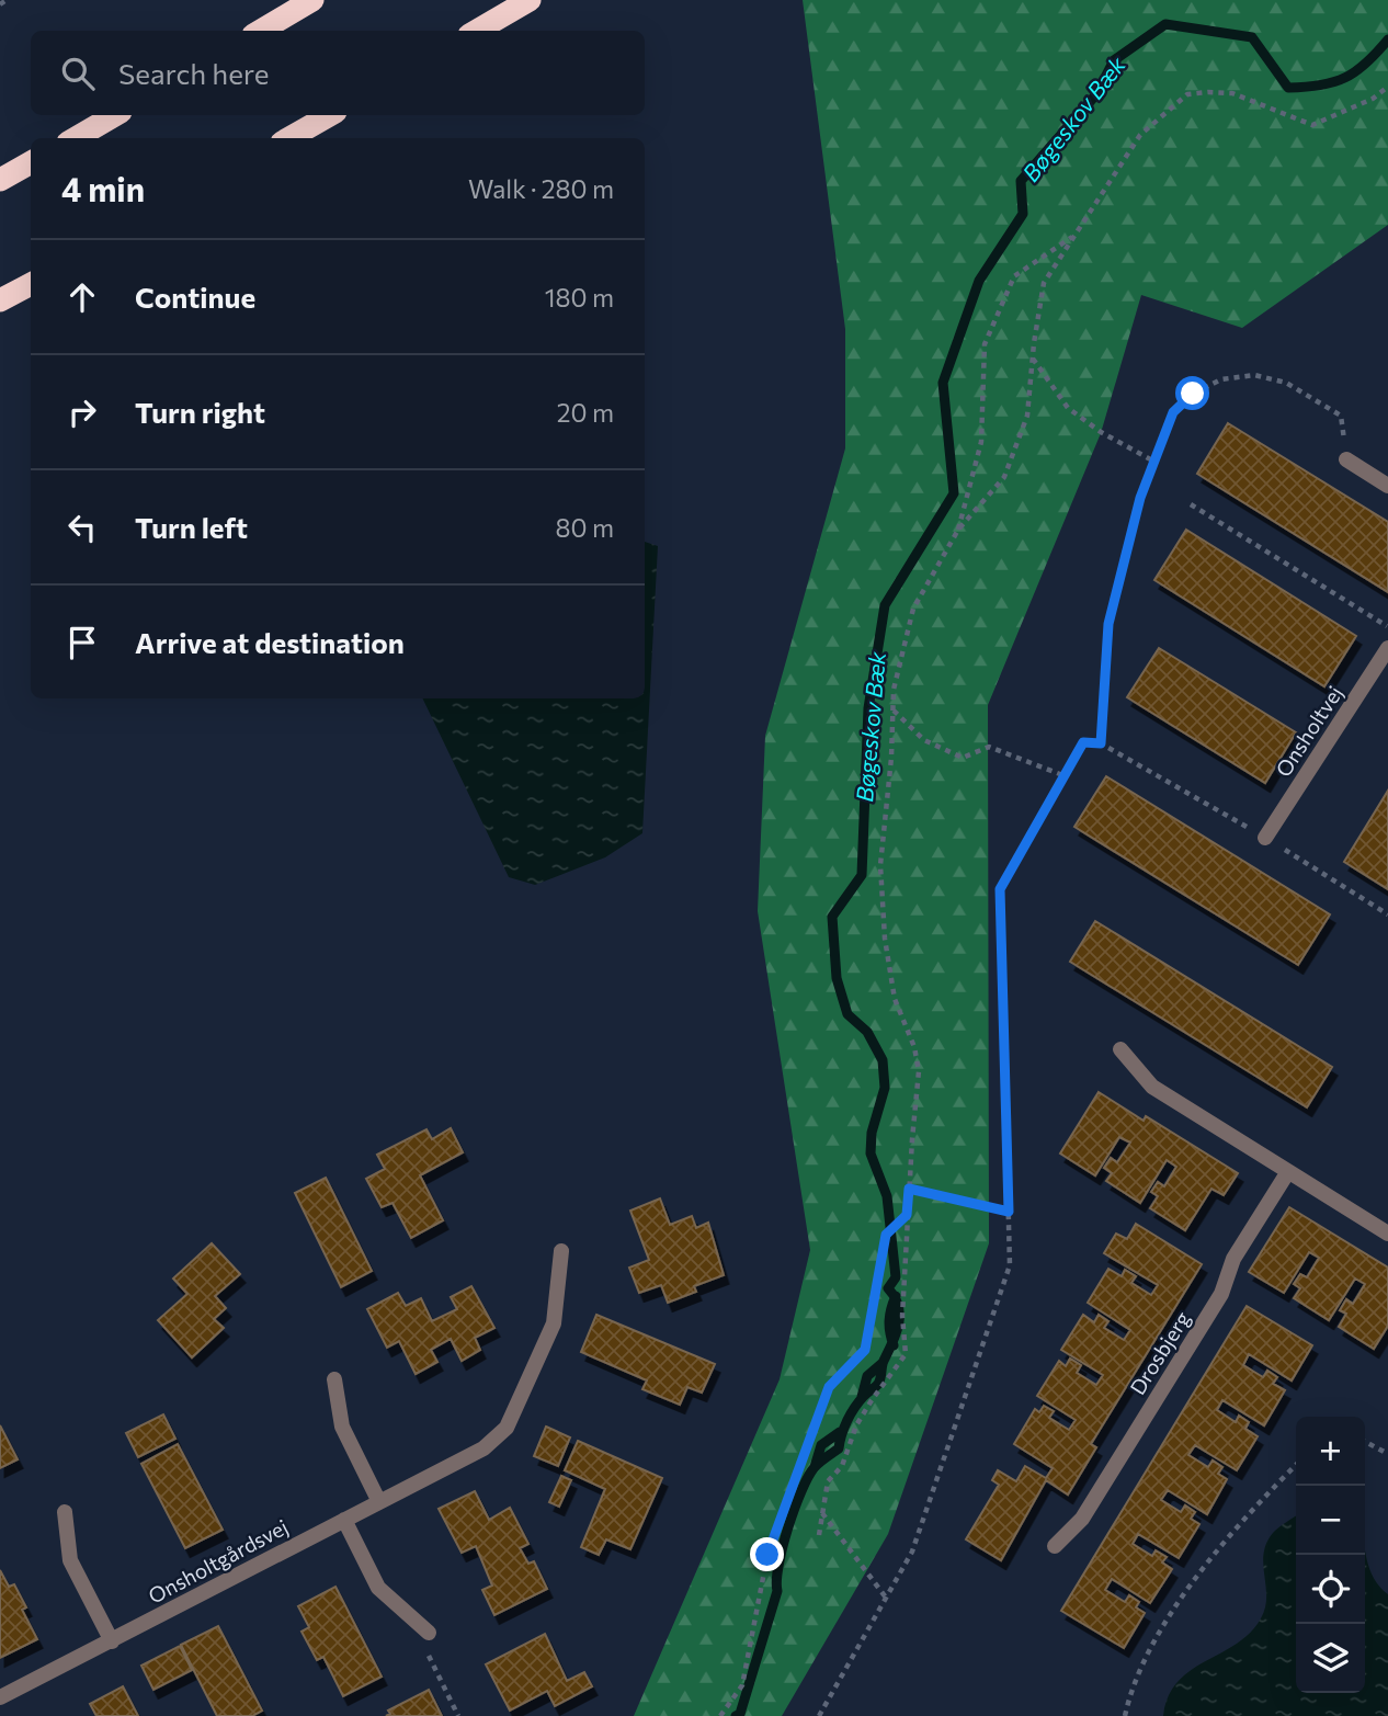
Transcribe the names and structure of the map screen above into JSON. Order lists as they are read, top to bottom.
{
  "streets": {
    "street": ["Onsholtvej", "Drosbjerg", "Onsholtgårdsvej"]
  },
  "water": ["Bøgeskov Bæk"],
  "page": {
    "search": "Search here",
    "heading": ["4 min", "Walk · 280 m"],
    "list": [
      ["Continue", "180 m"],
      ["Turn right", "20 m"],
      ["Turn left", "80 m"],
      "Arrive at destination"
    ],
    "map_buttons": ["+", "−"]
  }
}
